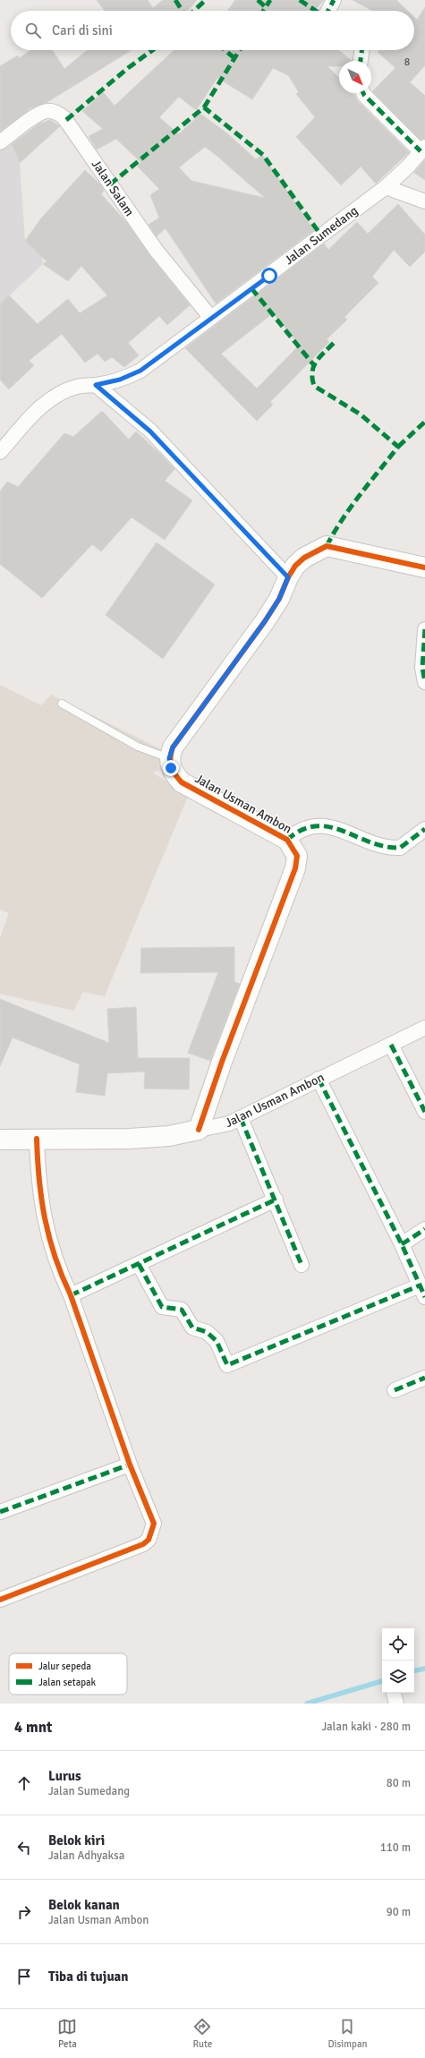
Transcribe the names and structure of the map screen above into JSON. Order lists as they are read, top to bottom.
{
  "streets": {
    "street": ["Jalan Salam", "Jalan Sumedang", "Jalan Usman Ambon"]
  },
  "crossings": [
    ["Jalan Salam", "Jalan Sumedang"]
  ],
  "house_numbers": ["8"],
  "legend": ["Jalur sepeda", "Jalan setapak"],
  "north": "bottom right",
  "page": {
    "search": "Cari di sini",
    "heading": ["4 mnt", "Jalan kaki · 280 m"],
    "list": [
      ["Lurus", "Jalan Sumedang", "80 m"],
      ["Belok kiri", "Jalan Adhyaksa", "110 m"],
      ["Belok kanan", "Jalan Usman Ambon", "90 m"],
      "Tiba di tujuan"
    ],
    "nav": ["Peta", "Rute", "Disimpan"]
  }
}
